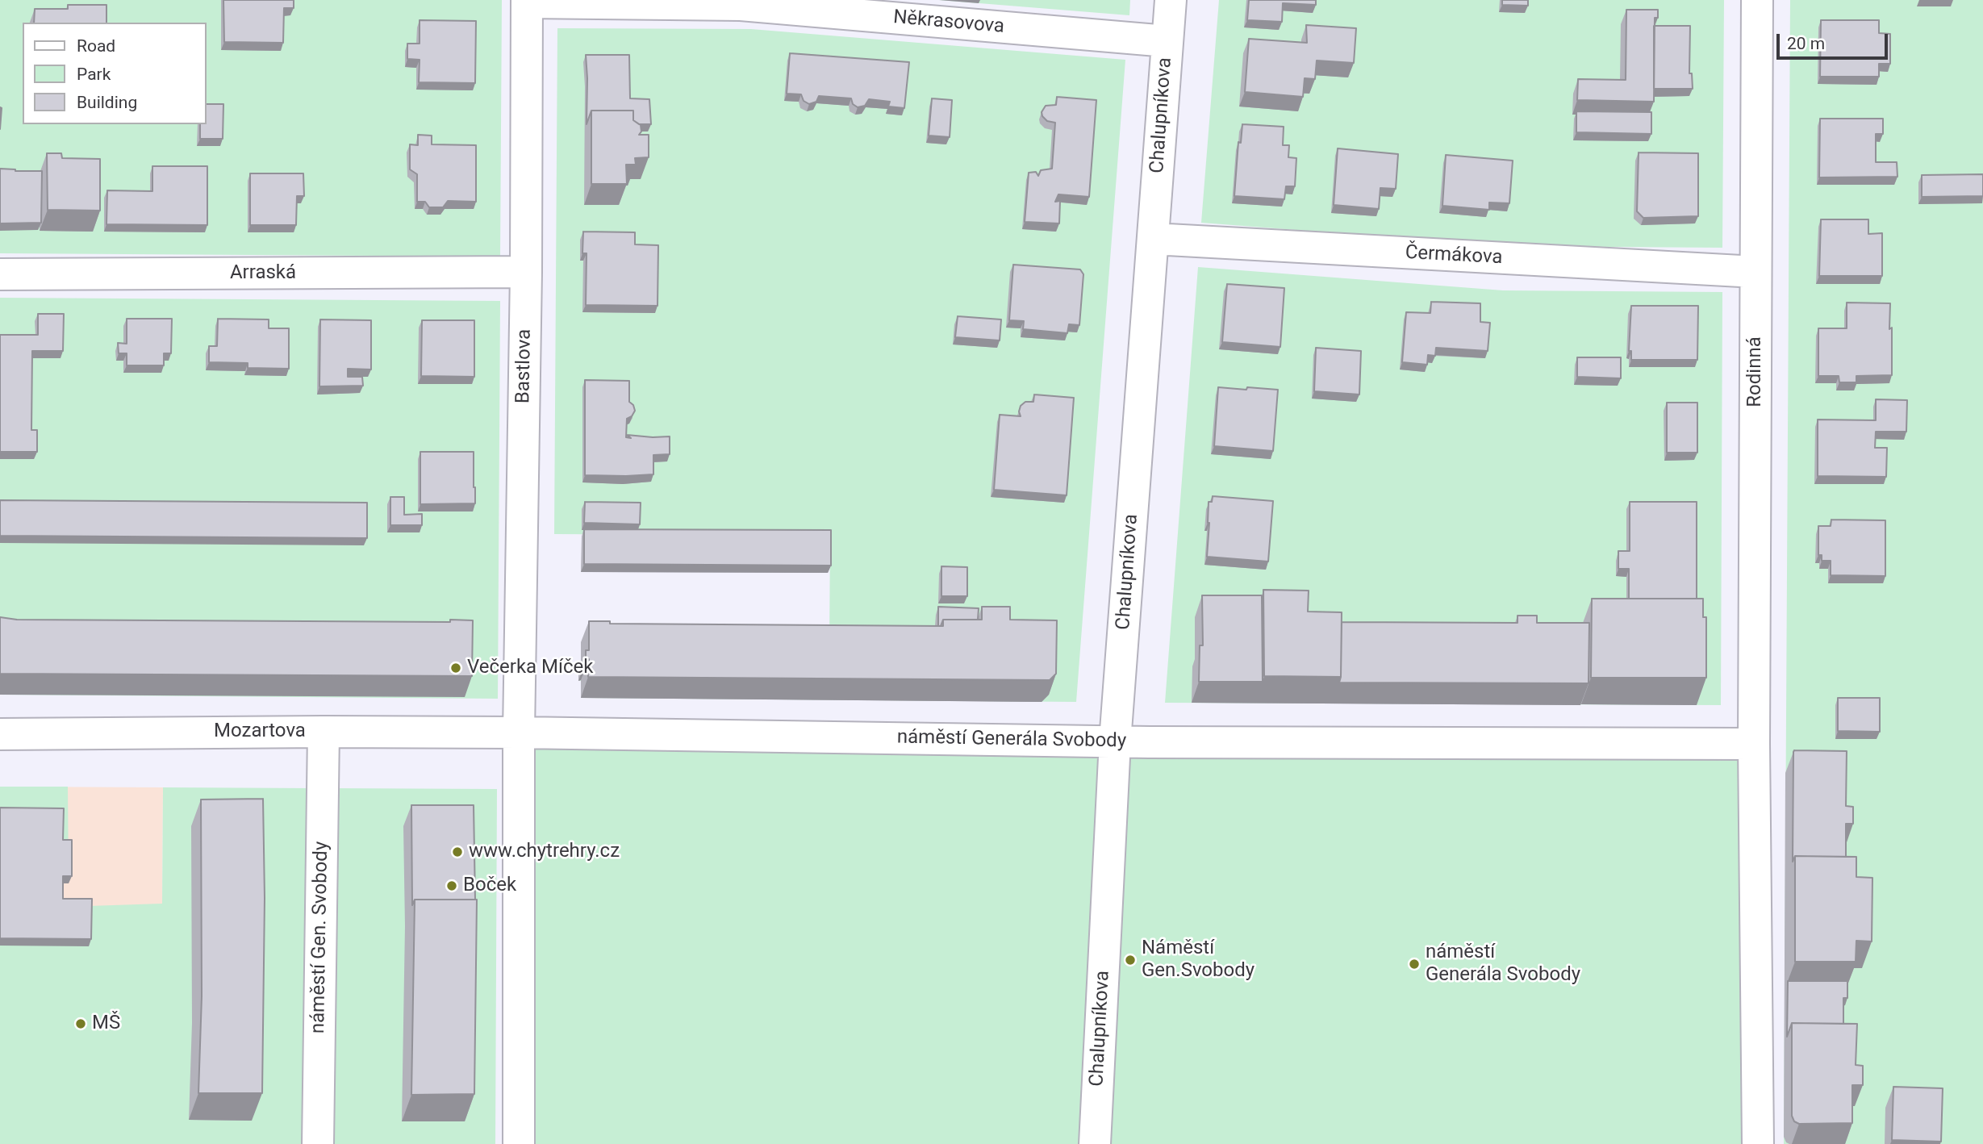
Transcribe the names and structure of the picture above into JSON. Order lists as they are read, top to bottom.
{
  "streets": {
    "street": [
      "Někrasovova",
      "Chalupníkova",
      "Čermákova",
      "Arraská",
      "Bastlova",
      "Rodinná",
      "Mozartova",
      "náměstí Generála Svobody",
      "náměstí Gen. Svobody"
    ]
  },
  "crossings": [
    ["Někrasovova", "Chalupníkova"],
    ["Někrasovova", "Bastlova"],
    ["Chalupníkova", "Čermákova"],
    ["Chalupníkova", "náměstí Generála Svobody"],
    ["Čermákova", "Rodinná"],
    ["Arraská", "Bastlova"],
    ["Bastlova", "Mozartova"],
    ["Bastlova", "náměstí Generála Svobody"],
    ["Rodinná", "náměstí Generála Svobody"],
    ["Mozartova", "náměstí Generála Svobody"],
    ["Mozartova", "náměstí Gen. Svobody"]
  ],
  "places": [
    "Večerka Míček",
    "www.chytrehry.cz",
    "Boček",
    "Náměstí Gen.Svobody",
    "náměstí Generála Svobody",
    "MŠ"
  ],
  "legend": ["Road", "Park", "Building"],
  "scale_bar": "20 m"
}
